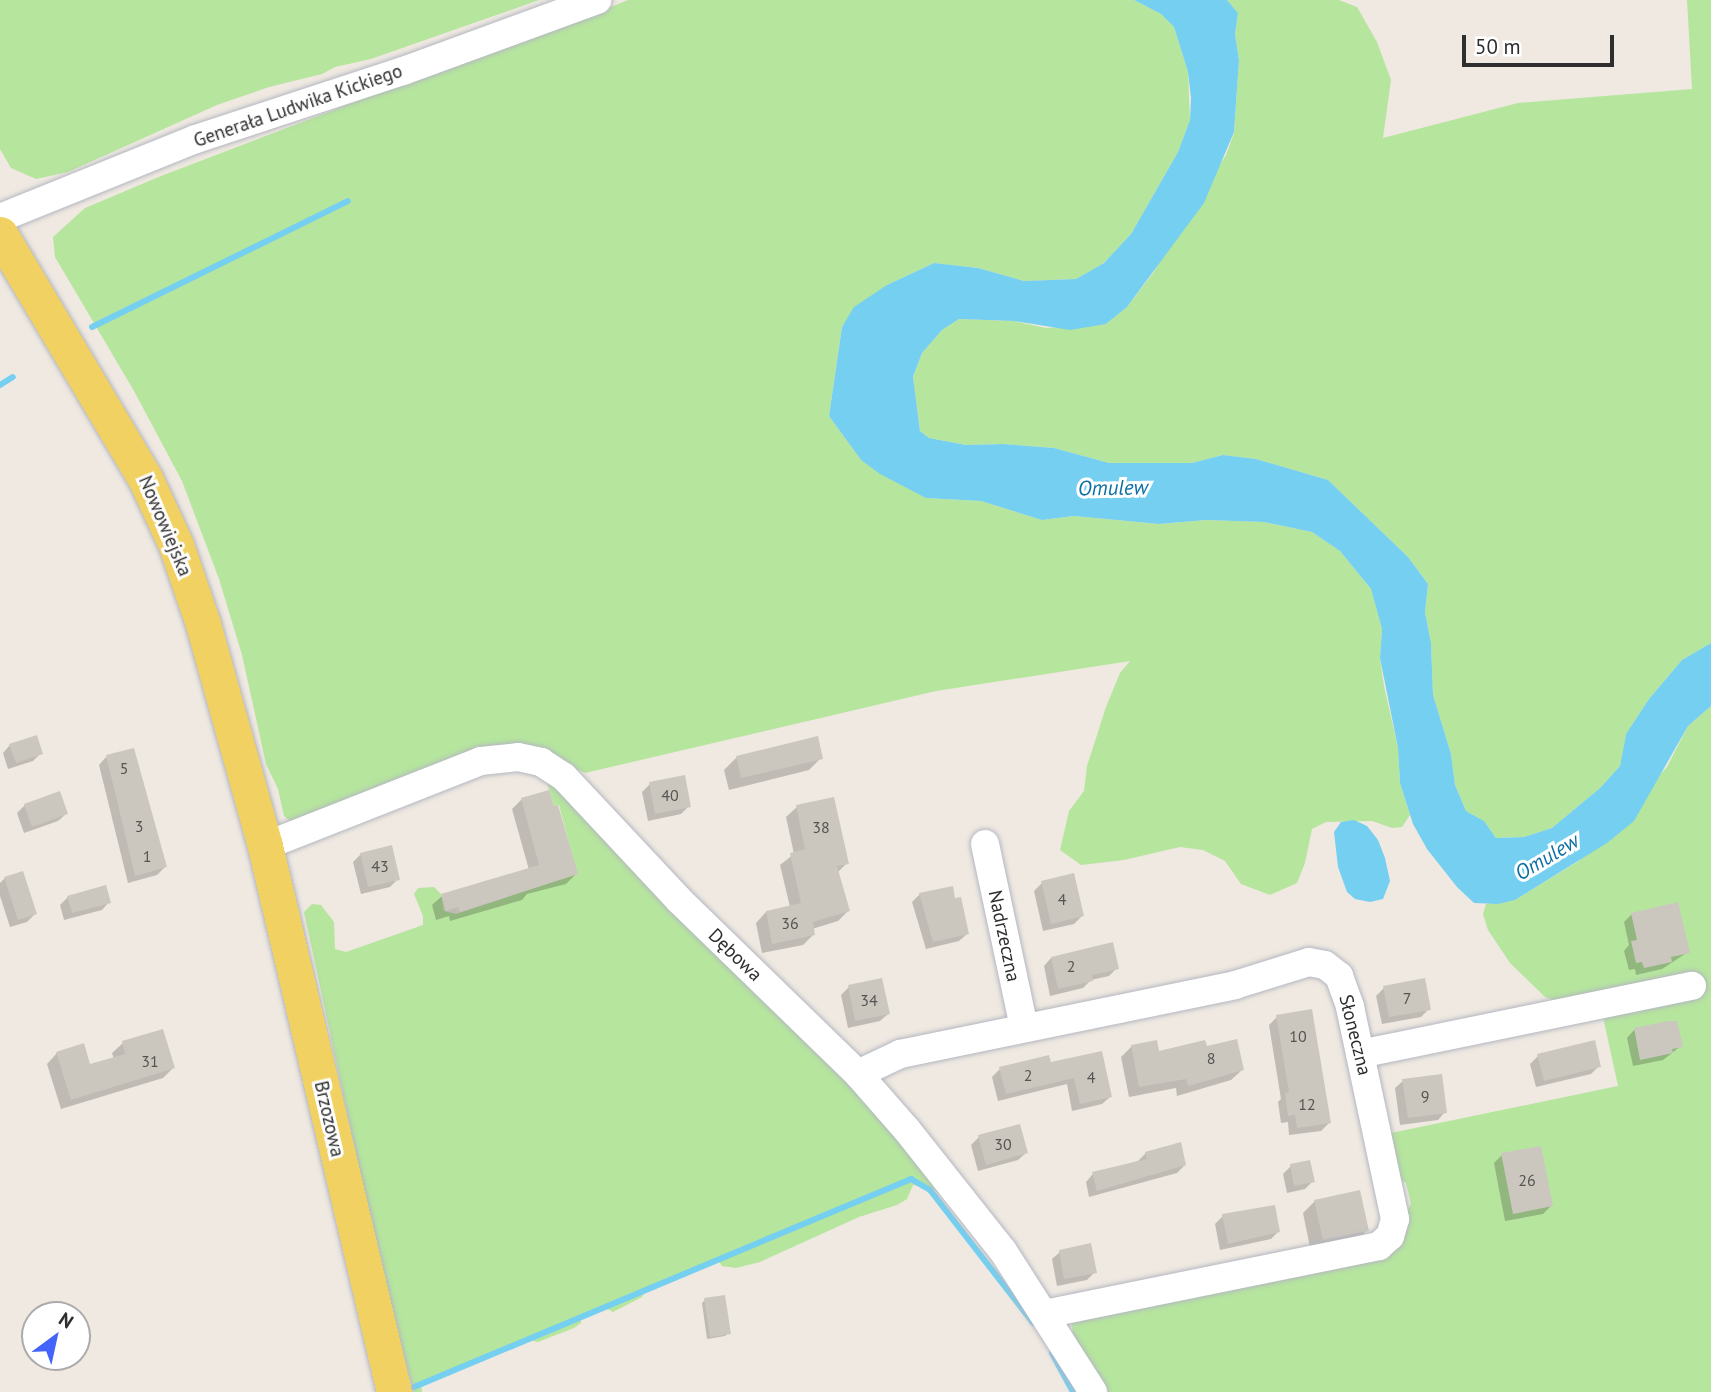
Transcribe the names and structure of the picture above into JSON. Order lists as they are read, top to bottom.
{
  "streets": {
    "main road": ["Nowowiejska", "Brzozowa"],
    "street": [
      "Generała Ludwika Kickiego",
      "Nadrzeczna",
      "Dębowa",
      "Słoneczna"
    ]
  },
  "crossings": [
    ["Nowowiejska", "Dębowa"],
    ["Nowowiejska", "Brzozowa"],
    ["Nadrzeczna", "Słoneczna"],
    ["Dębowa", "Słoneczna"],
    ["Dębowa", "Brzozowa"]
  ],
  "water": ["Omulew"],
  "house_numbers": [
    "5",
    "40",
    "3",
    "38",
    "1",
    "43",
    "4",
    "36",
    "2",
    "7",
    "34",
    "10",
    "8",
    "31",
    "2",
    "4",
    "9",
    "12",
    "30",
    "26"
  ],
  "scale_bar": "50 m",
  "north": "top right"
}
